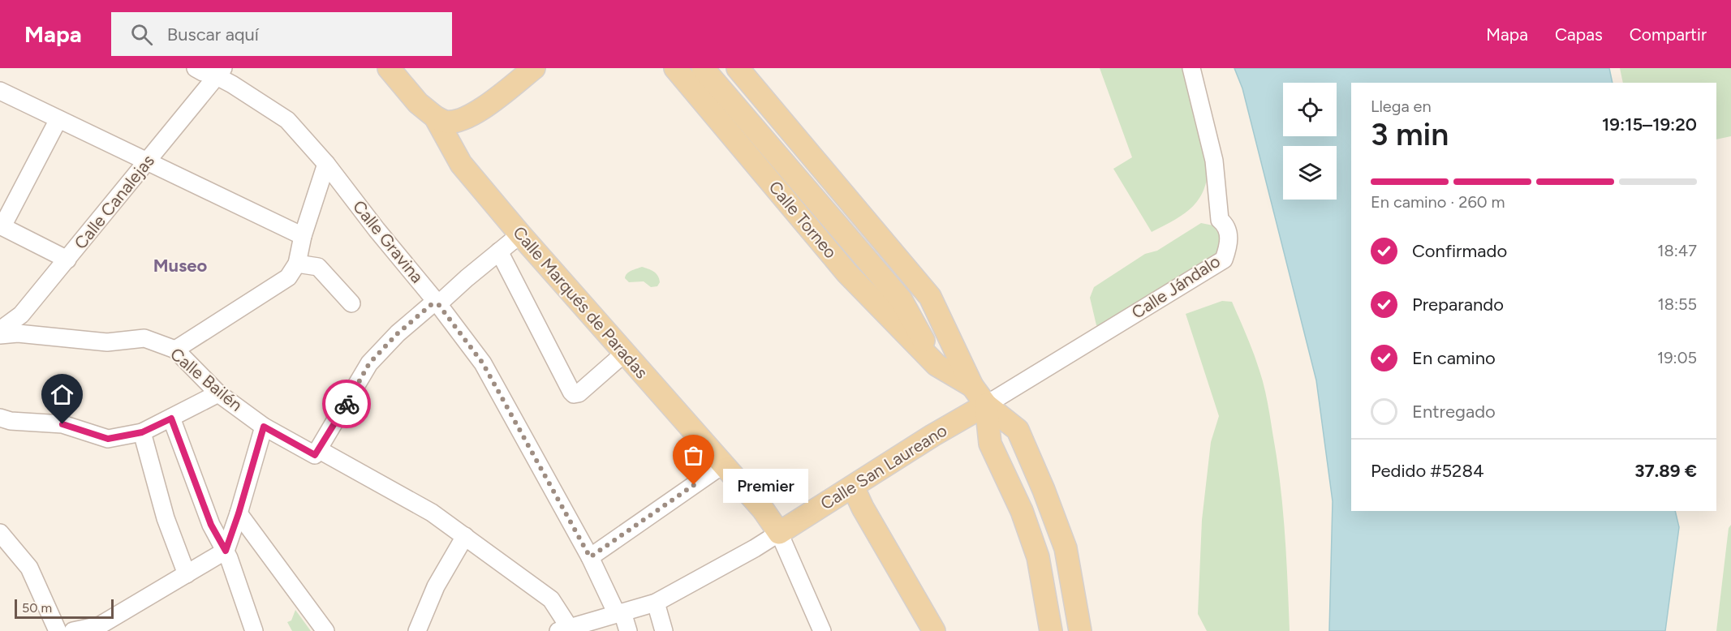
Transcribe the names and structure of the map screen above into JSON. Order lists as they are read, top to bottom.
{
  "streets": {
    "main road": ["Calle Torneo", "Calle Marqués de Paradas", "Calle San Laureano"],
    "street": [
      "Calle Canalejas",
      "Calle Gravina",
      "Calle Jándalo",
      "Calle Bailén"
    ]
  },
  "crossings": [
    ["Calle Canalejas", "Calle Gravina"],
    ["Calle Torneo", "Calle Jándalo"],
    ["Calle Torneo", "Calle San Laureano"],
    ["Calle Gravina", "Calle San Laureano"],
    ["Calle Jándalo", "Calle San Laureano"],
    ["Calle Marqués de Paradas", "Calle San Laureano"],
    ["Calle Bailén", "Calle San Laureano"]
  ],
  "districts": ["Museo"],
  "places": ["Premier"],
  "scale_bar": "50 m",
  "page": {
    "header": "Mapa",
    "search": "Buscar aquí",
    "nav": ["Mapa", "Capas", "Compartir"],
    "heading": ["3 min", "Llega en", "19:15–19:20"],
    "panel": ["Pedido #5284", "37.89 €"],
    "bar": "En camino · 260 m",
    "list": [
      ["Confirmado", "18:47"],
      ["Preparando", "18:55"],
      ["En camino", "19:05"],
      "Entregado"
    ],
    "bubble": "Premier",
    "scale": "50 m"
  }
}
